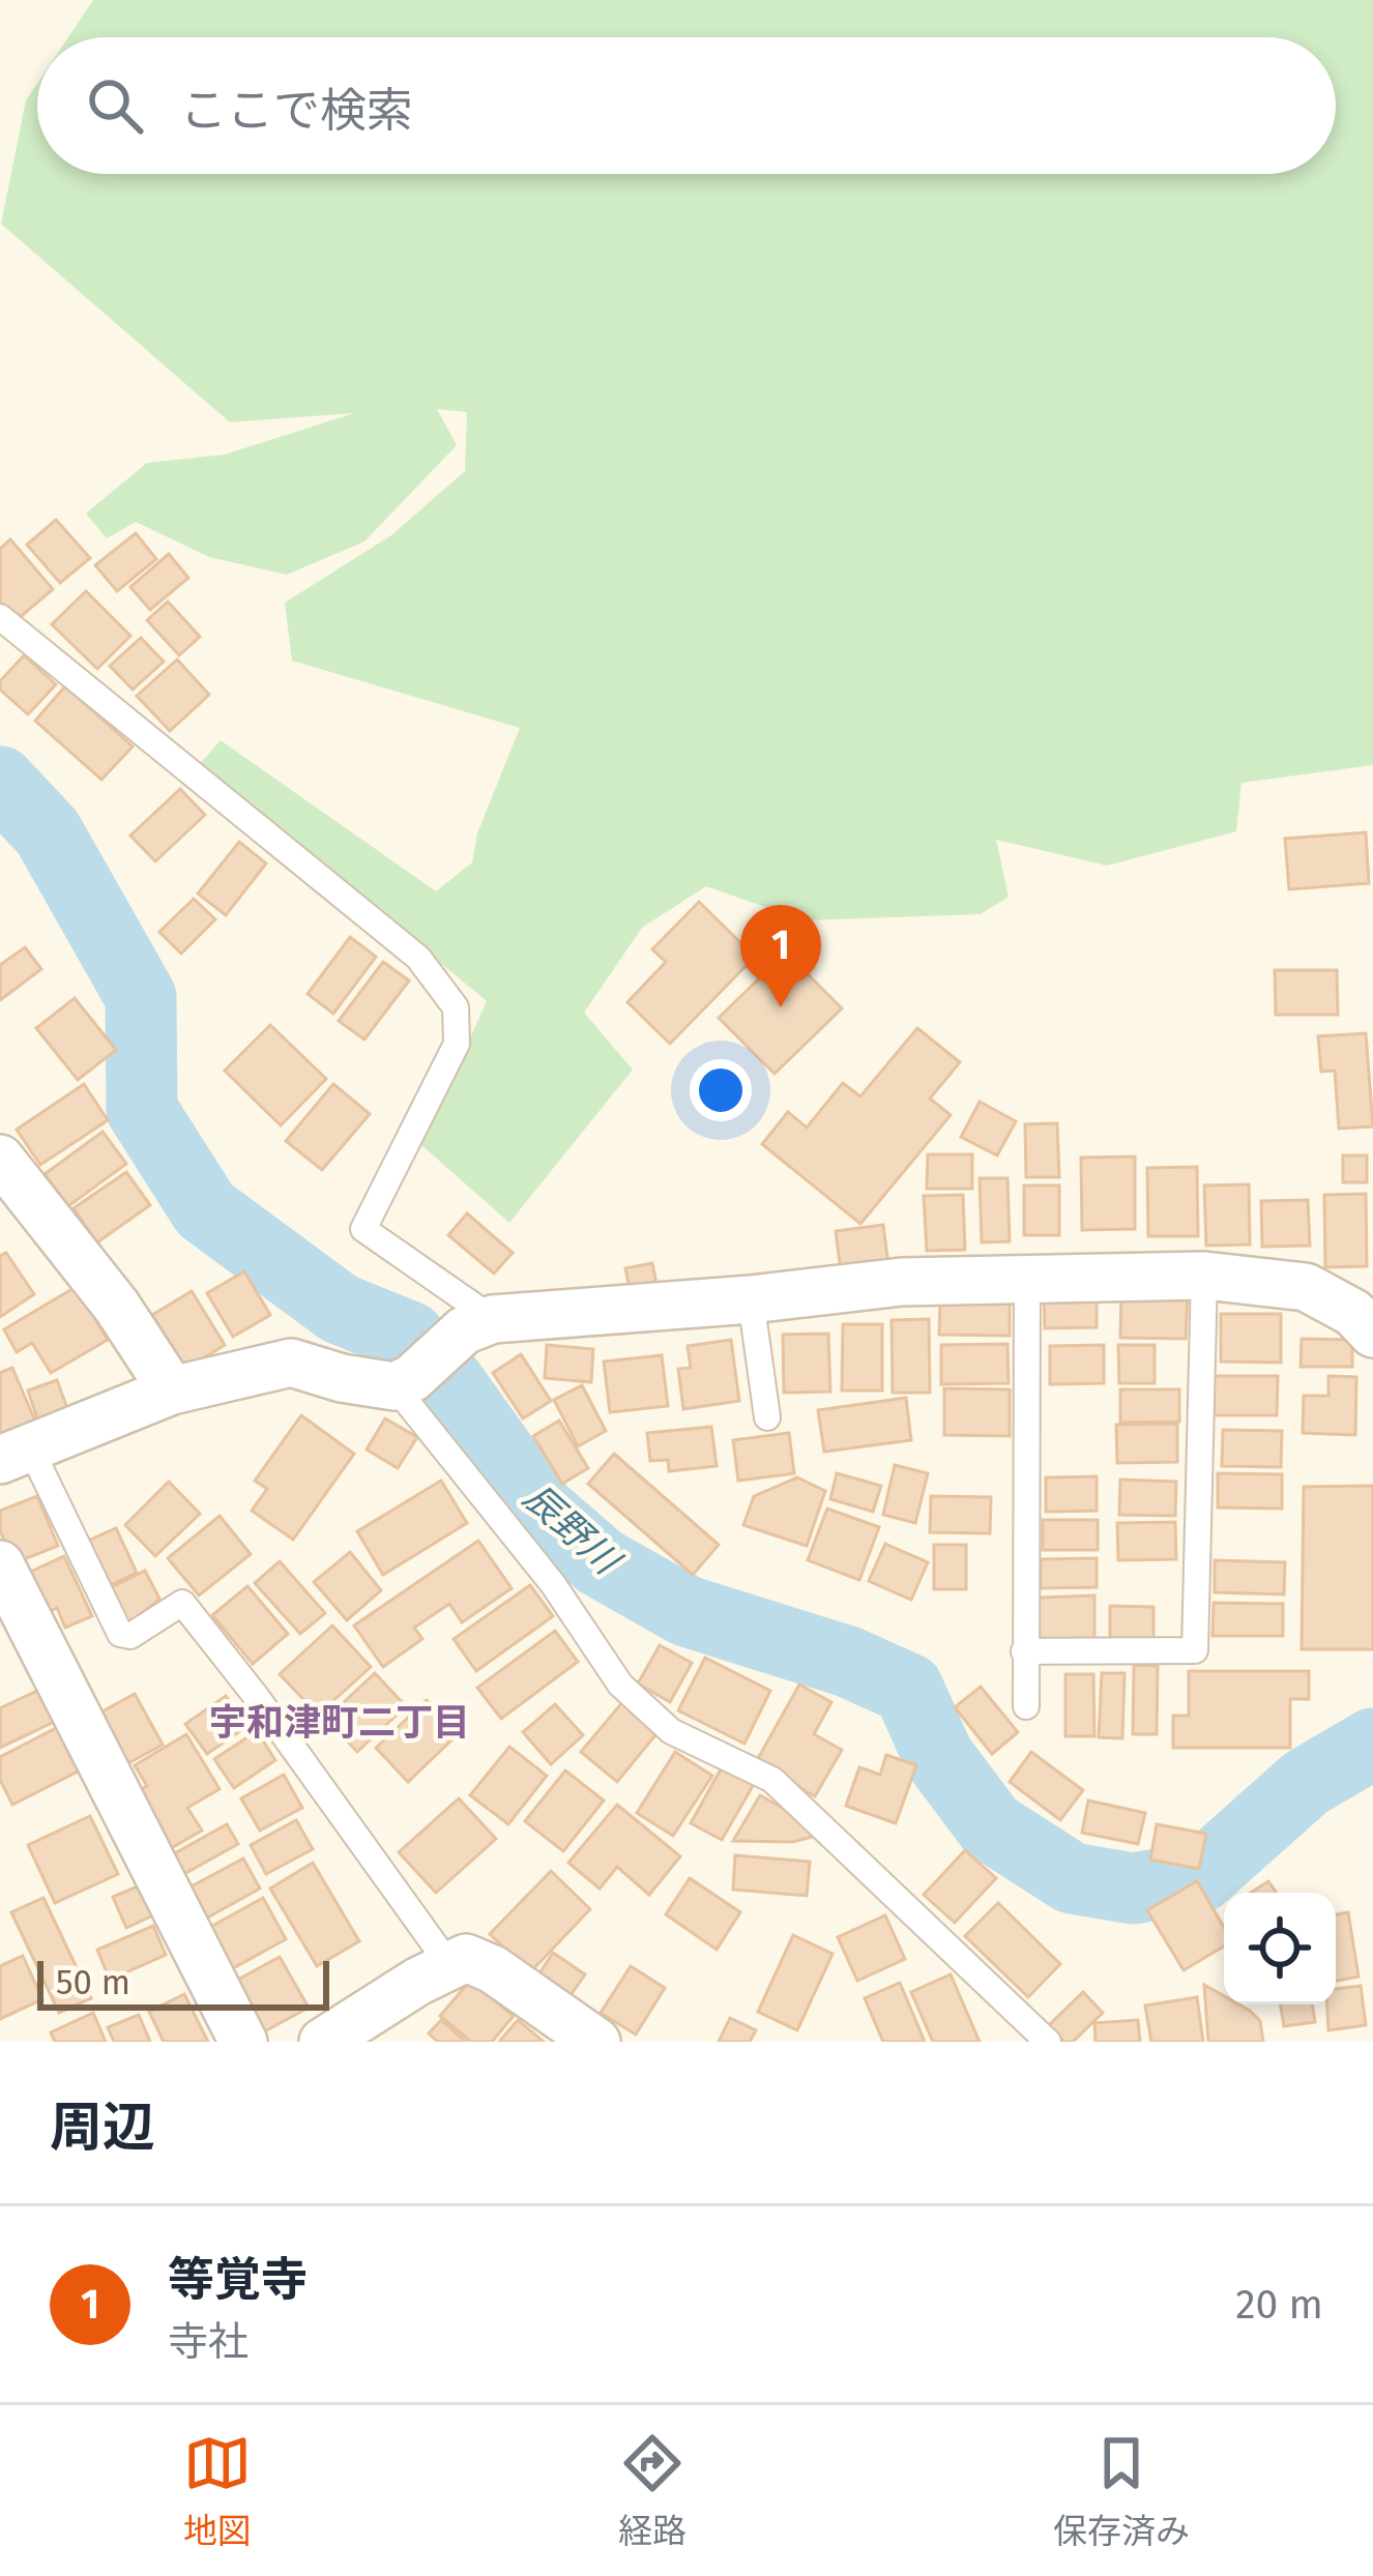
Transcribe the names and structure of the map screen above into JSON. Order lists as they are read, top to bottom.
{
  "districts": ["宇和津町二丁目"],
  "water": ["辰野川"],
  "scale_bar": "50 m",
  "page": {
    "search": "ここで検索",
    "pins": "1",
    "scale": "50 m",
    "heading": "周辺",
    "list": [
      {
        "mark": "1",
        "name": "等覚寺",
        "note": "寺社",
        "value": "20 m"
      }
    ],
    "nav": ["地図", "経路", "保存済み"]
  }
}
